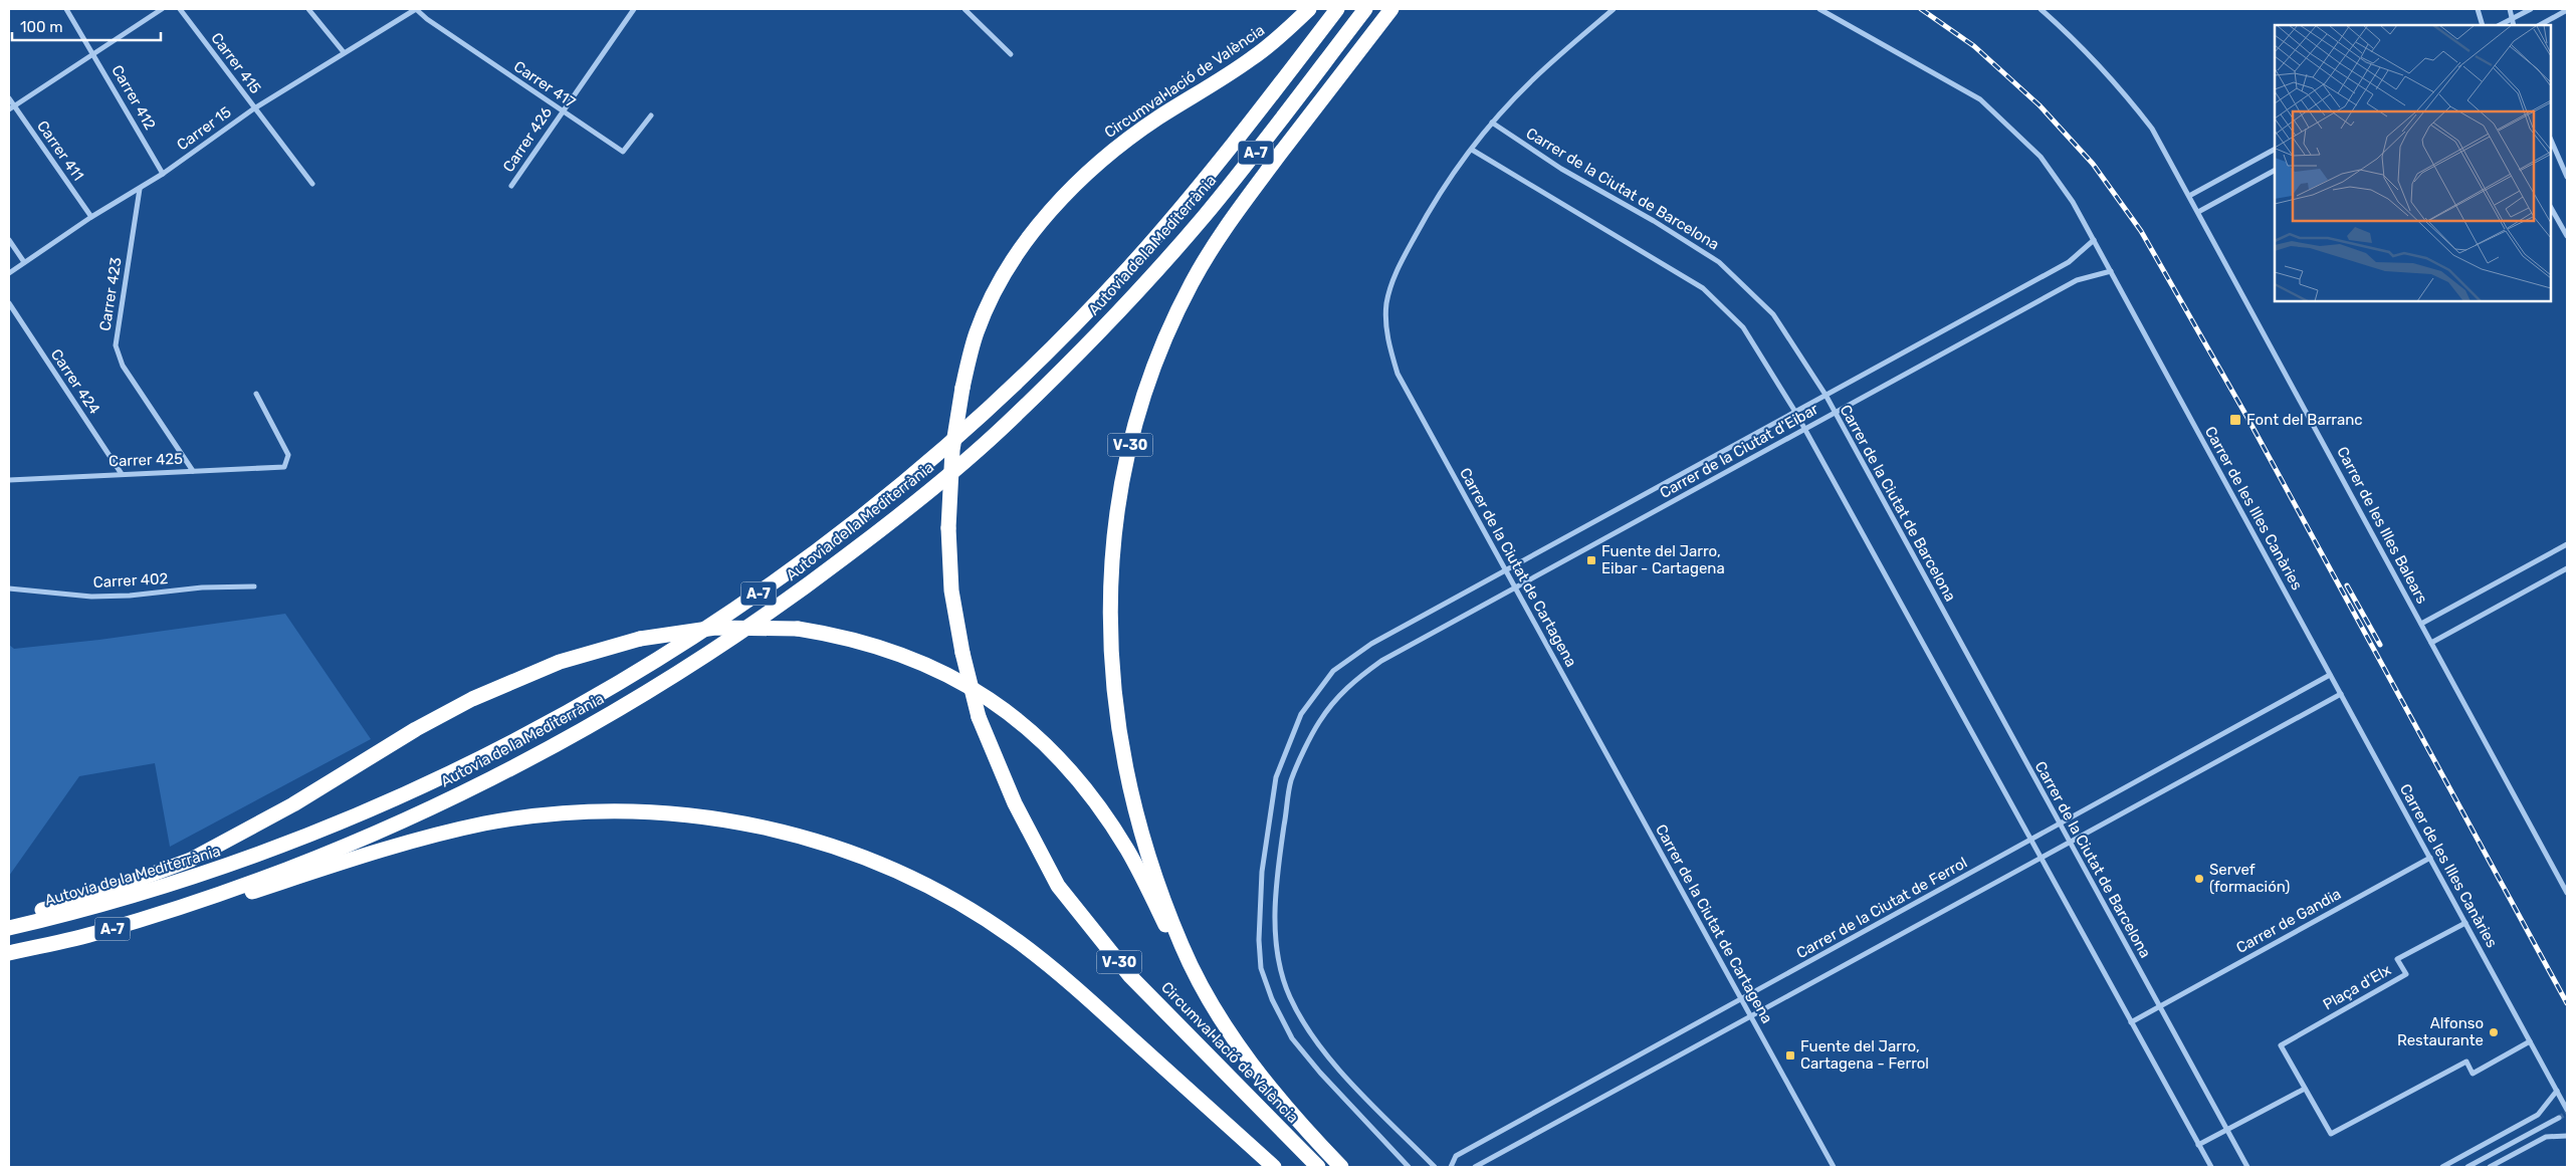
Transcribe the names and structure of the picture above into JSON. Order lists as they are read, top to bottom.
{
  "streets": {
    "highway": [
      "Circumval·lació de València",
      "A-7",
      "Autovia de la Mediterrània",
      "V-30"
    ],
    "street": [
      "Carrer 415",
      "Carrer 417",
      "Carrer 412",
      "Carrer 15",
      "Carrer 426",
      "Carrer 411",
      "Carrer de la Ciutat de Barcelona",
      "Carrer 423",
      "Carrer 424",
      "Carrer de la Ciutat d'Eibar",
      "Carrer 425",
      "Carrer de les Illes Canàries",
      "Carrer de les Illes Balears",
      "Carrer de la Ciutat de Cartagena",
      "Carrer 402",
      "Carrer de la Ciutat de Ferrol",
      "Carrer de Gandia",
      "Plaça d'Elx"
    ]
  },
  "crossings": [
    ["Carrer 415", "Carrer 15"],
    ["Carrer 417", "Carrer 15"],
    ["Carrer 417", "Carrer 426"],
    ["Carrer 412", "Carrer 15"],
    ["Carrer 15", "Carrer 411"],
    ["Carrer 15", "Carrer 423"],
    ["Carrer de la Ciutat de Barcelona", "Carrer de la Ciutat d'Eibar"],
    ["Carrer de la Ciutat de Barcelona", "Carrer de la Ciutat de Cartagena"],
    ["Carrer de la Ciutat de Barcelona", "Carrer de la Ciutat de Ferrol"],
    ["Carrer de la Ciutat de Barcelona", "Carrer de Gandia"],
    ["Carrer 423", "Carrer 425"],
    ["Carrer 424", "Carrer 425"],
    ["Carrer de la Ciutat d'Eibar", "Carrer de les Illes Canàries"],
    ["Carrer de la Ciutat d'Eibar", "Carrer de la Ciutat de Cartagena"],
    ["Carrer de les Illes Canàries", "Carrer de la Ciutat de Ferrol"],
    ["Carrer de les Illes Canàries", "Carrer de Gandia"],
    ["Carrer de les Illes Canàries", "Plaça d'Elx"],
    ["Carrer de la Ciutat de Cartagena", "Carrer de la Ciutat de Ferrol"]
  ],
  "places": {
    "transit": ["Font del Barranc", "Fuente del Jarro, Eibar - Cartagena", "Fuente del Jarro, Cartagena - Ferrol"],
    "other": ["Servef (formación)", "Alfonso Restaurante"]
  },
  "scale_bar": "100 m"
}
